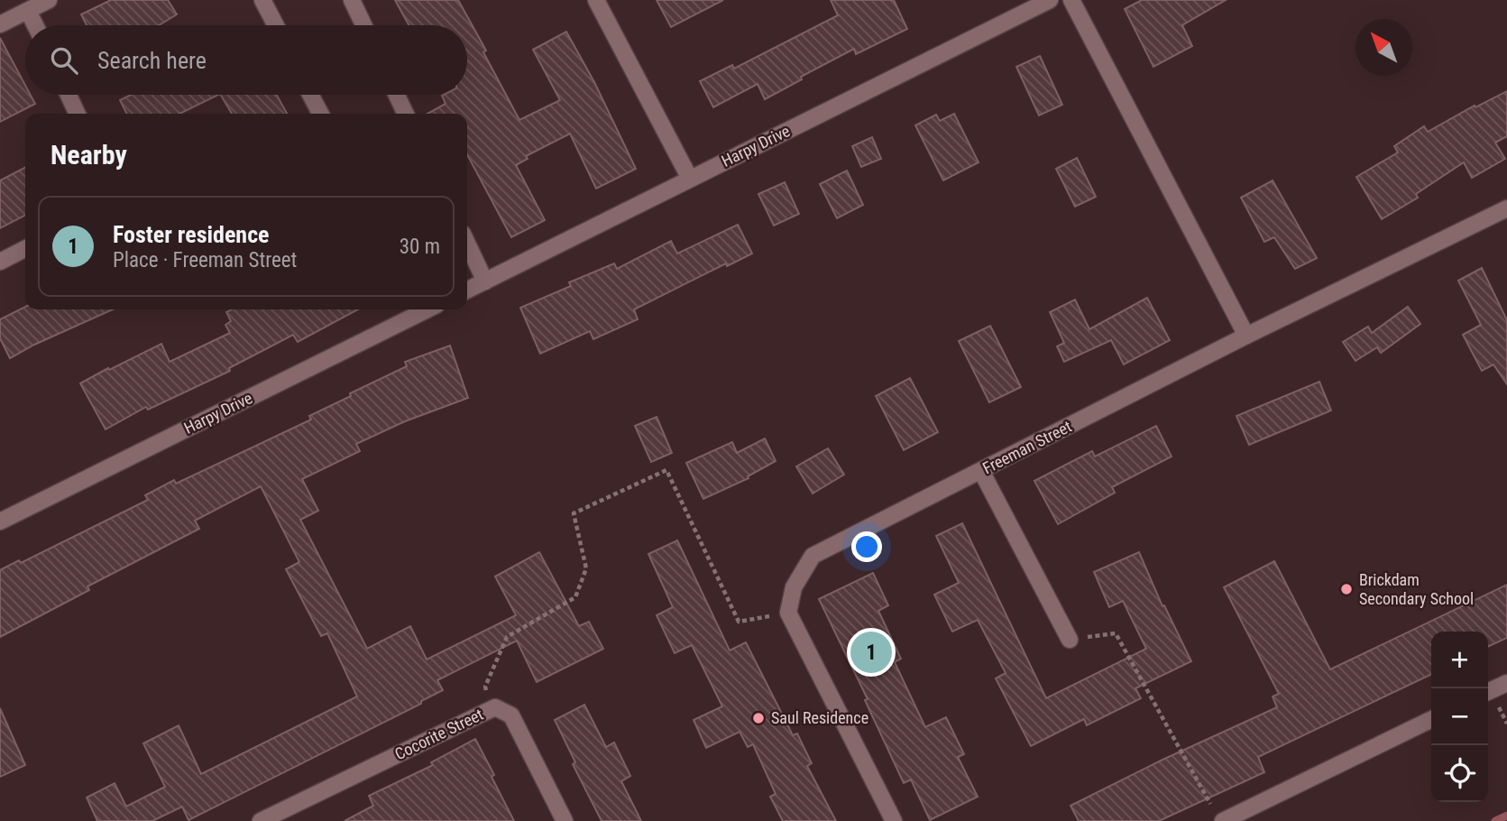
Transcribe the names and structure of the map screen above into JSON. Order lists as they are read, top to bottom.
{
  "streets": {
    "street": ["Harpy Drive", "Freeman Street", "Cocorite Street"]
  },
  "places": ["Brickdam Secondary School", "Saul Residence"],
  "north": "top left",
  "page": {
    "search": "Search here",
    "heading": "Nearby",
    "list": [
      {
        "mark": "1",
        "name": "Foster residence",
        "note": "Place · Freeman Street",
        "value": "30 m"
      }
    ],
    "pins": "1",
    "map_buttons": ["+", "−"]
  }
}
